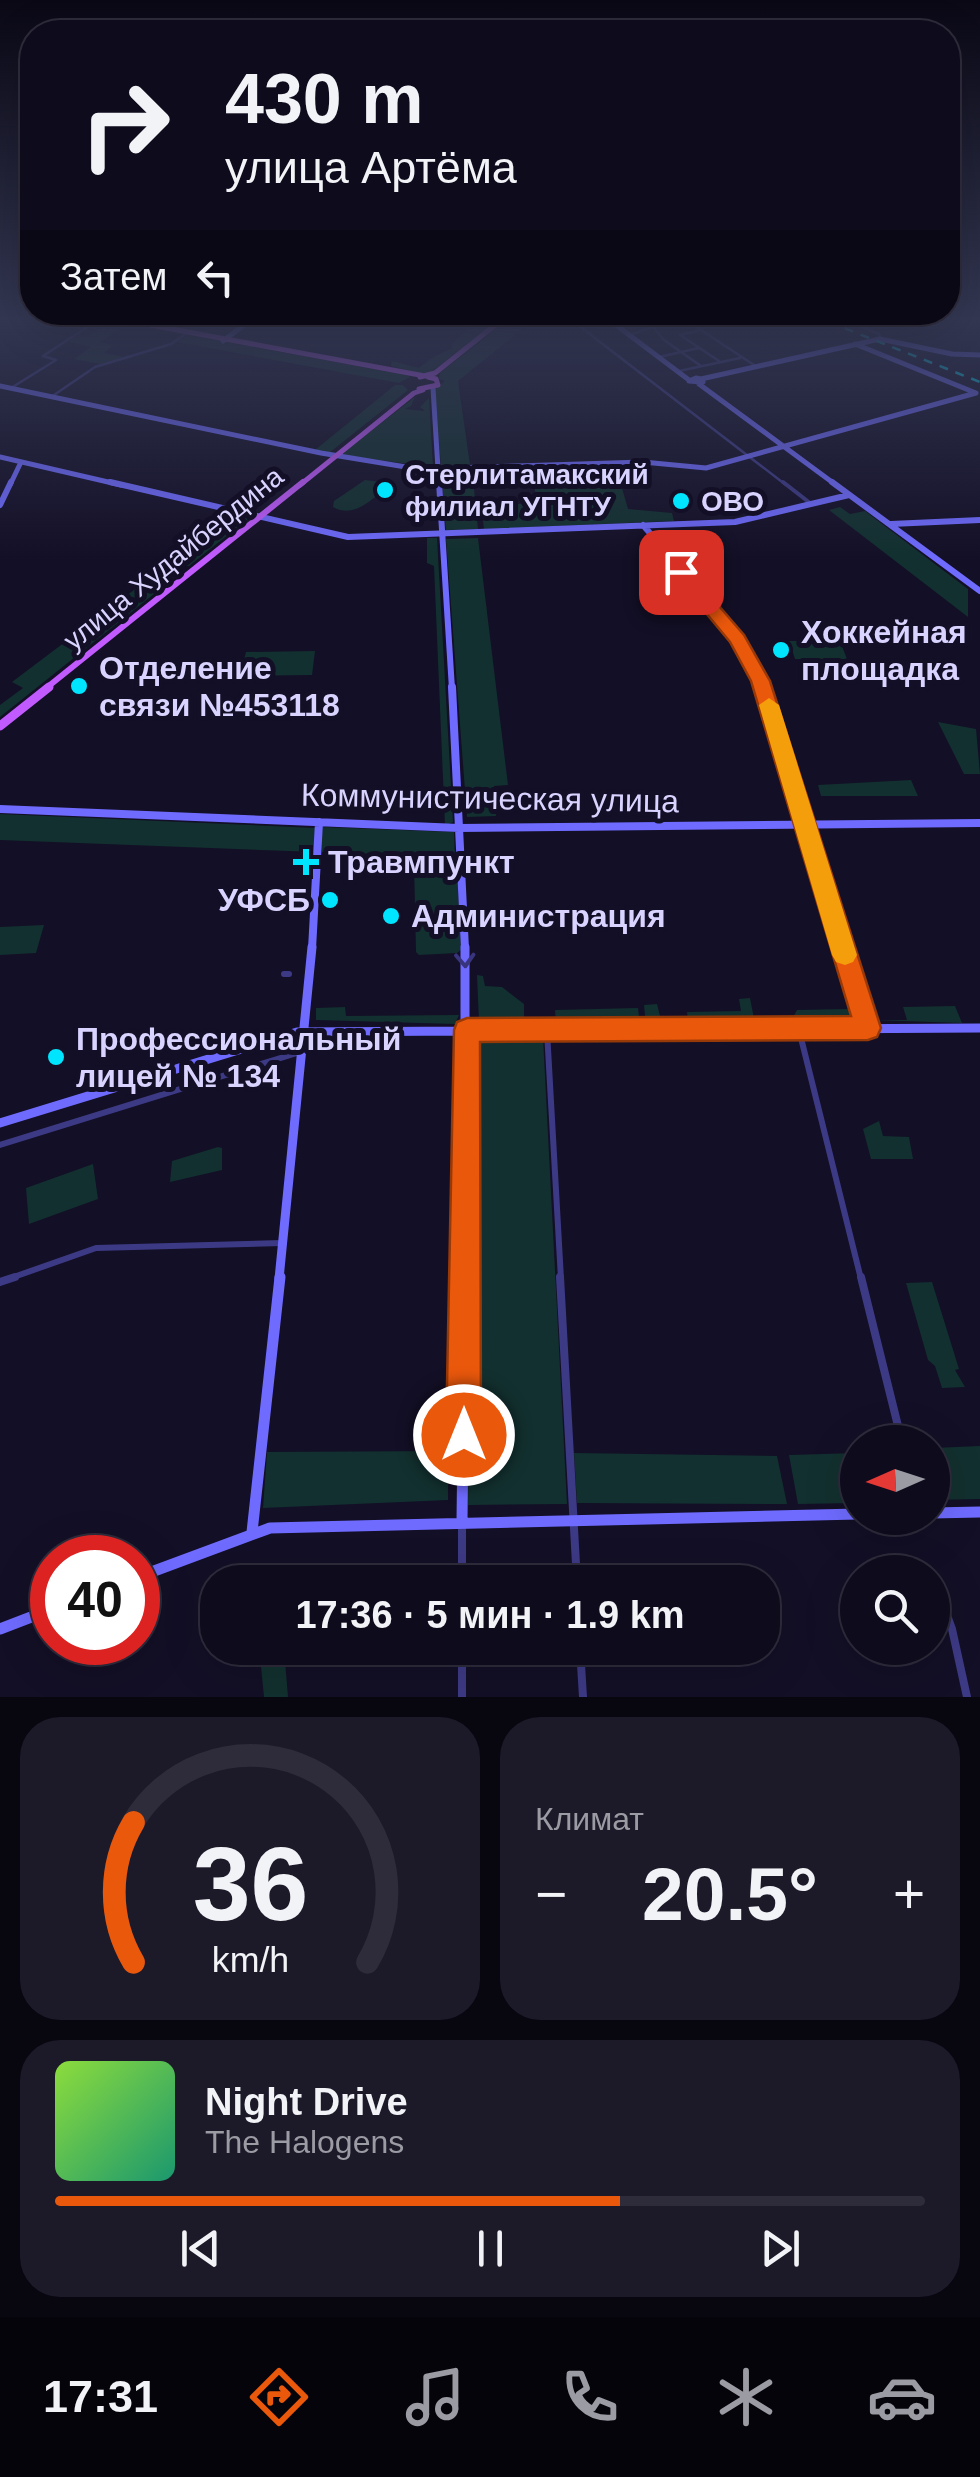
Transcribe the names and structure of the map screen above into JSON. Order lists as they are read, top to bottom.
{
  "streets": {
    "main road": ["улица Худайбердина", "Коммунистическая улица"]
  },
  "places": {
    "other": [
      "Стерлитамакский филиал УГНТУ",
      "ОВО",
      "Хоккейная площадка",
      "Отделение связи №453118",
      "УФСБ",
      "Администрация",
      "Профессиональный лицей № 134"
    ],
    "health": ["Травмпункт"]
  },
  "north": "left",
  "page": {
    "turn": ["430 m", "улица Артёма"],
    "then": "Затем",
    "limit": "40",
    "trip": "17:36 · 5 мин · 1.9 km",
    "tile": "Климат",
    "heat": ["−", "20.5°", "+"],
    "song": ["Night Drive", "The Halogens"],
    "tabs": "17:31",
    "gauge": ["36", "km/h"]
  }
}
